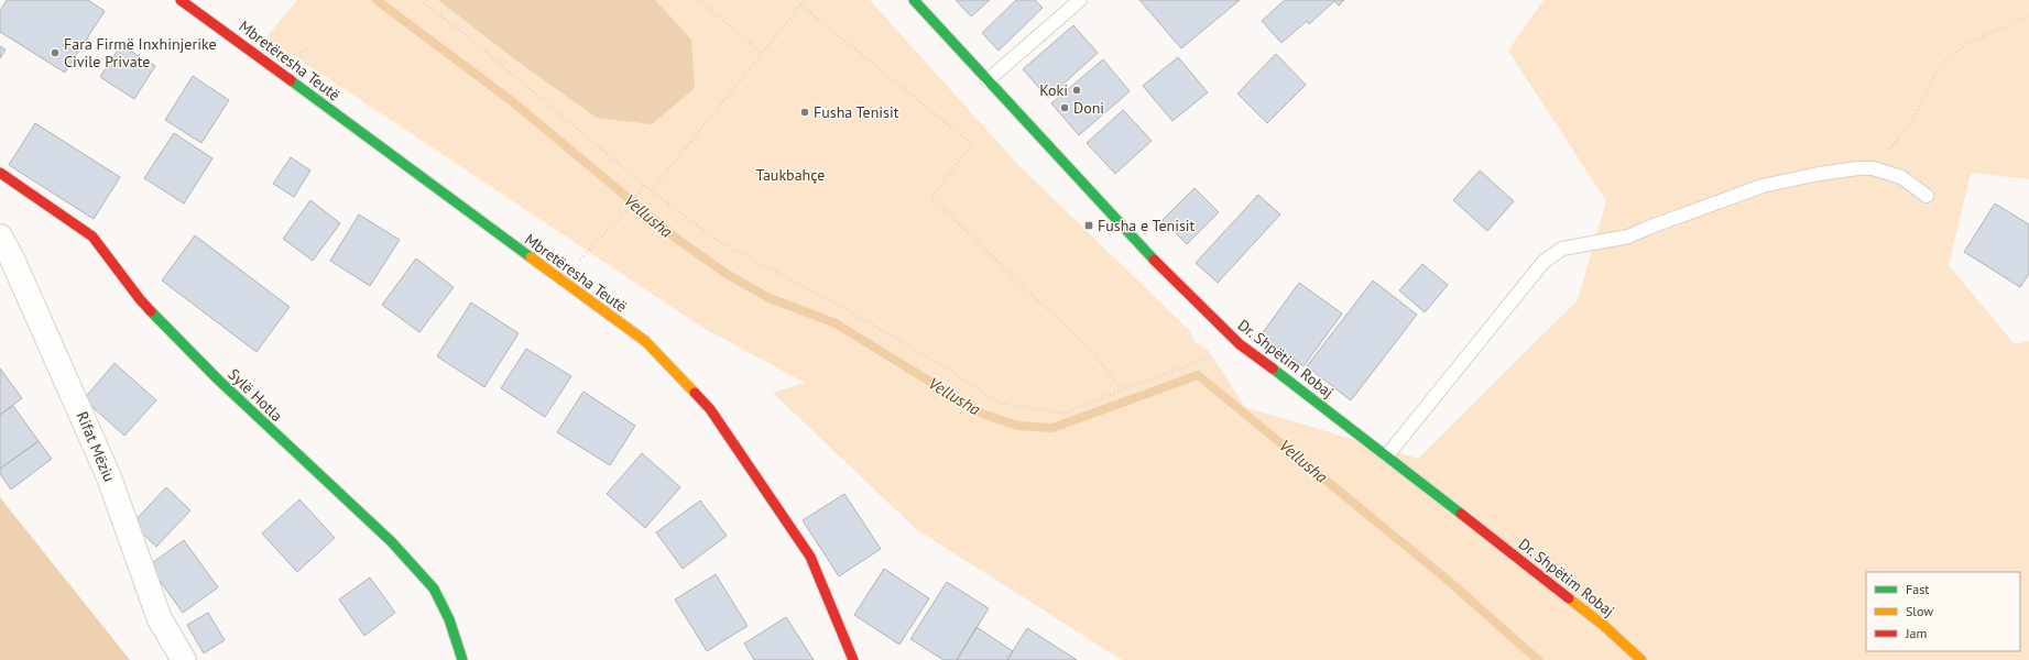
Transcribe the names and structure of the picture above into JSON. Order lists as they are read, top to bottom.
{
  "streets": {
    "street": [
      "Mbretëresha Teutë",
      "Dr. Shpëtim Robaj",
      "Sylë Hotla",
      "Rifat Mëziu"
    ]
  },
  "water": ["Vellusha"],
  "parks": ["Taukbahçe"],
  "places": {
    "other": [
      "Fara Firmë Inxhinjerike Civile Private",
      "Koki",
      "Doni",
      "Fusha Tenisit"
    ],
    "transit": ["Fusha e Tenisit"]
  },
  "legend": ["Fast", "Slow", "Jam"]
}
